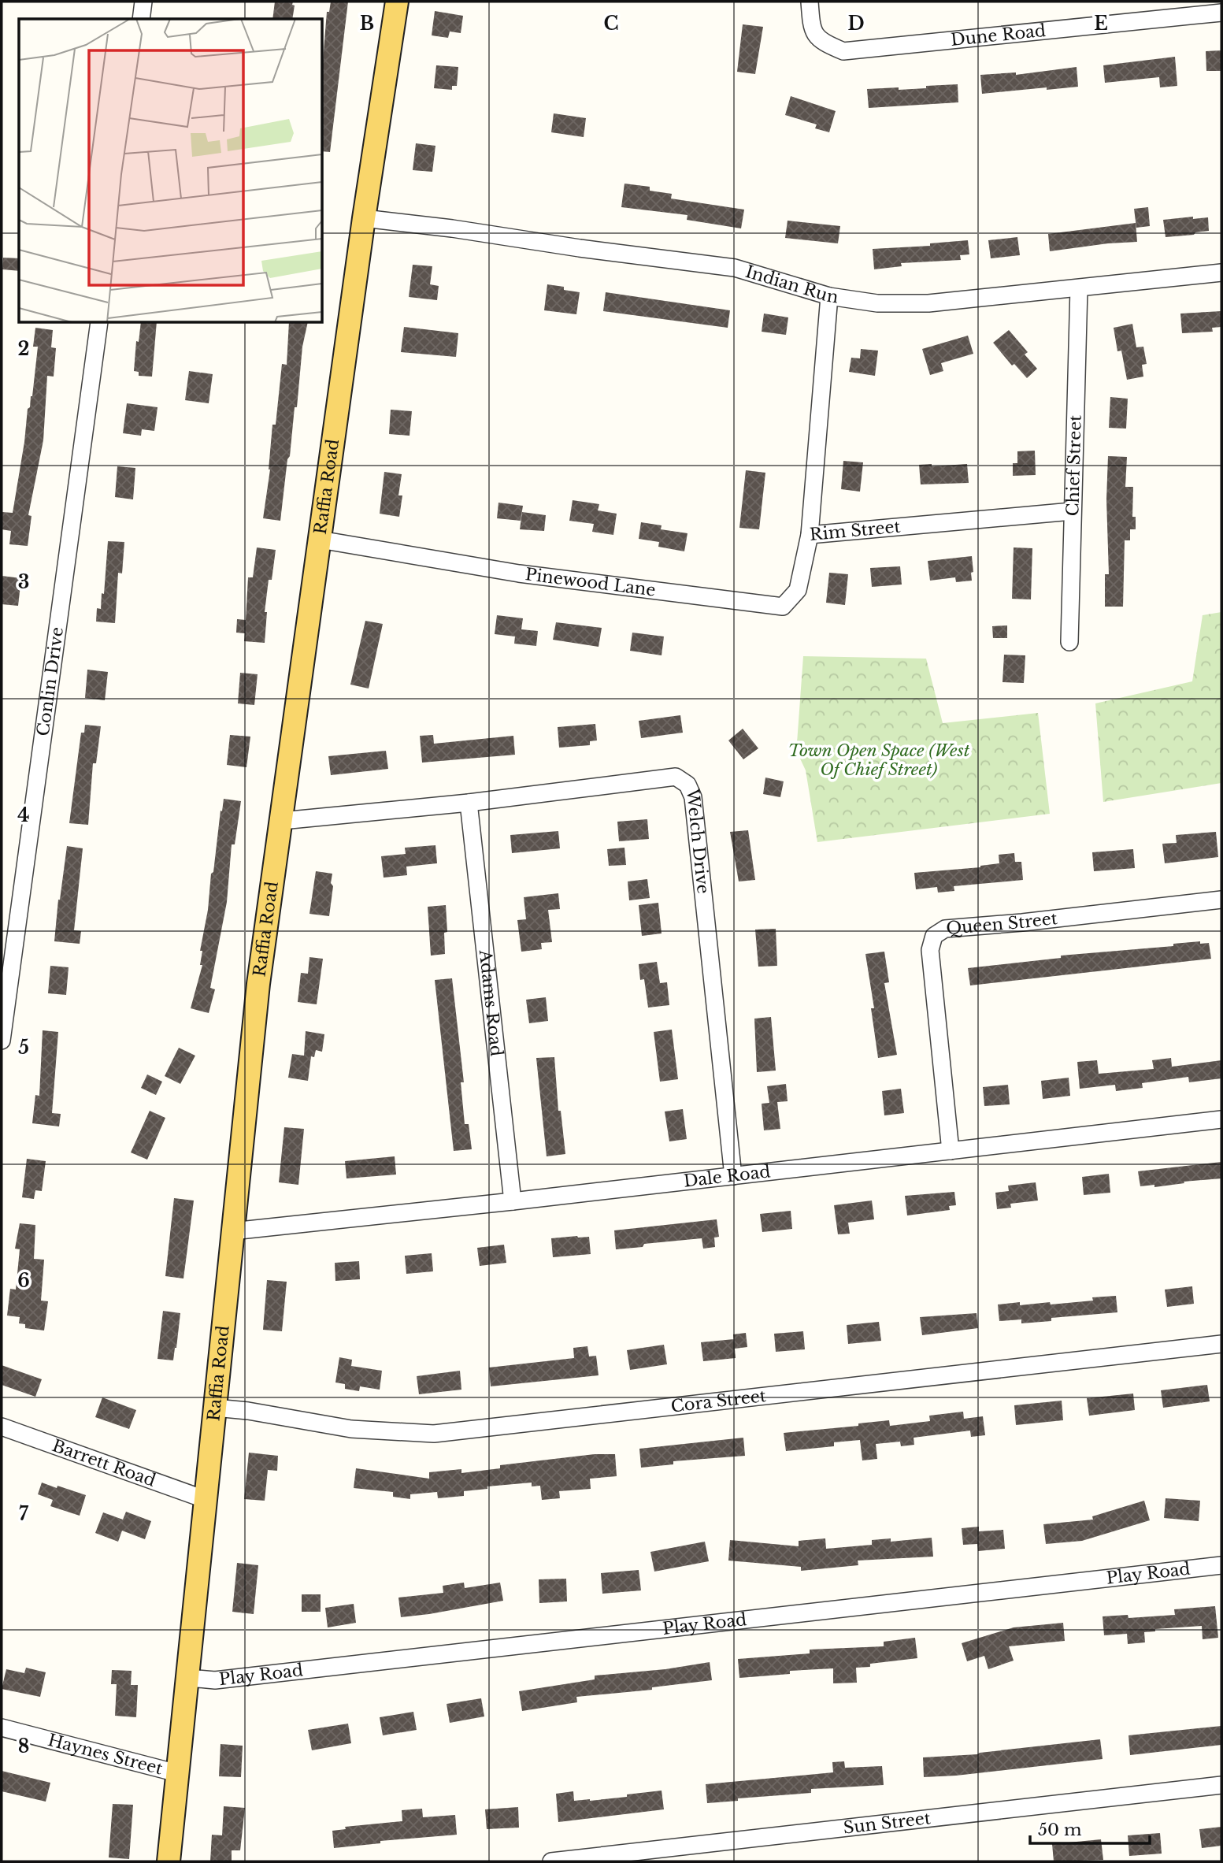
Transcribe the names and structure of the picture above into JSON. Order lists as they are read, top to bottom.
{
  "streets": {
    "main road": ["Raffia Road"],
    "street": [
      "Dune Road",
      "Indian Run",
      "Chief Street",
      "Rim Street",
      "Pinewood Lane",
      "Conlin Drive",
      "Welch Drive",
      "Queen Street",
      "Adams Road",
      "Dale Road",
      "Cora Street",
      "Barrett Road",
      "Play Road",
      "Haynes Street",
      "Sun Street"
    ]
  },
  "crossings": [
    ["Indian Run", "Chief Street"],
    ["Indian Run", "Raffia Road"],
    ["Indian Run", "Rim Street"],
    ["Chief Street", "Rim Street"],
    ["Raffia Road", "Pinewood Lane"],
    ["Raffia Road", "Welch Drive"],
    ["Raffia Road", "Dale Road"],
    ["Raffia Road", "Cora Street"],
    ["Raffia Road", "Barrett Road"],
    ["Raffia Road", "Play Road"],
    ["Raffia Road", "Haynes Street"],
    ["Rim Street", "Pinewood Lane"],
    ["Welch Drive", "Adams Road"],
    ["Welch Drive", "Dale Road"],
    ["Queen Street", "Dale Road"],
    ["Adams Road", "Dale Road"]
  ],
  "parks": ["Town Open Space (West Of Chief Street)"],
  "scale_bar": "50 m",
  "grid": {
    "columns": [
      "B",
      "C",
      "D",
      "E"
    ],
    "rows": [
      "2",
      "3",
      "4",
      "5",
      "6",
      "7",
      "8"
    ]
  }
}
